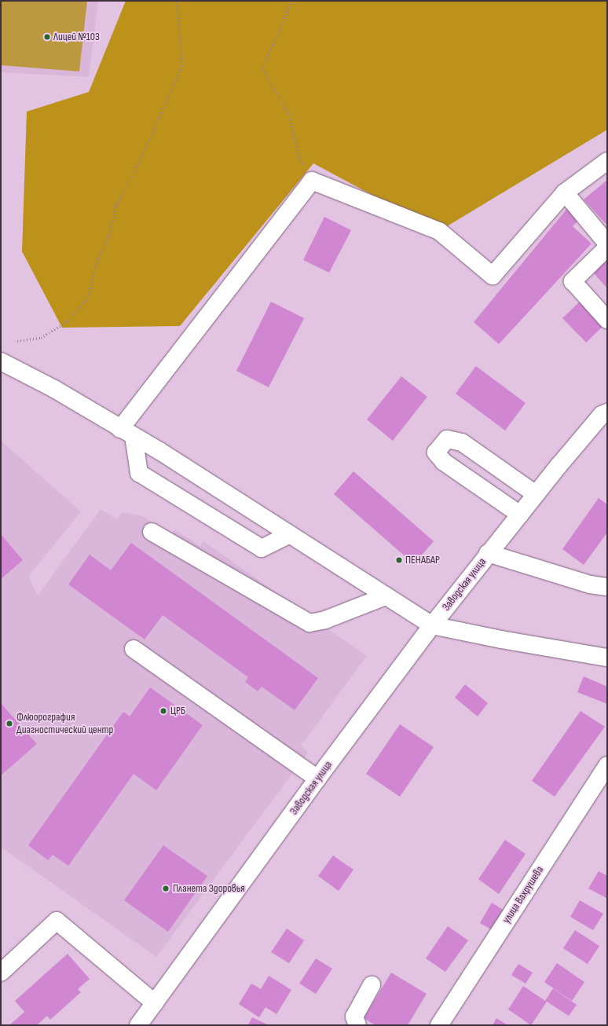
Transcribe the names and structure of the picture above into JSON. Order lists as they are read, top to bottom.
{
  "streets": {
    "street": ["Заводская улица", "улица Вахрушева"]
  },
  "places": [
    "Лицей №103",
    "ПЕНАБАР",
    "ЦРБ",
    "Флюорография Диагностический центр",
    "Планета Здоровья"
  ]
}
